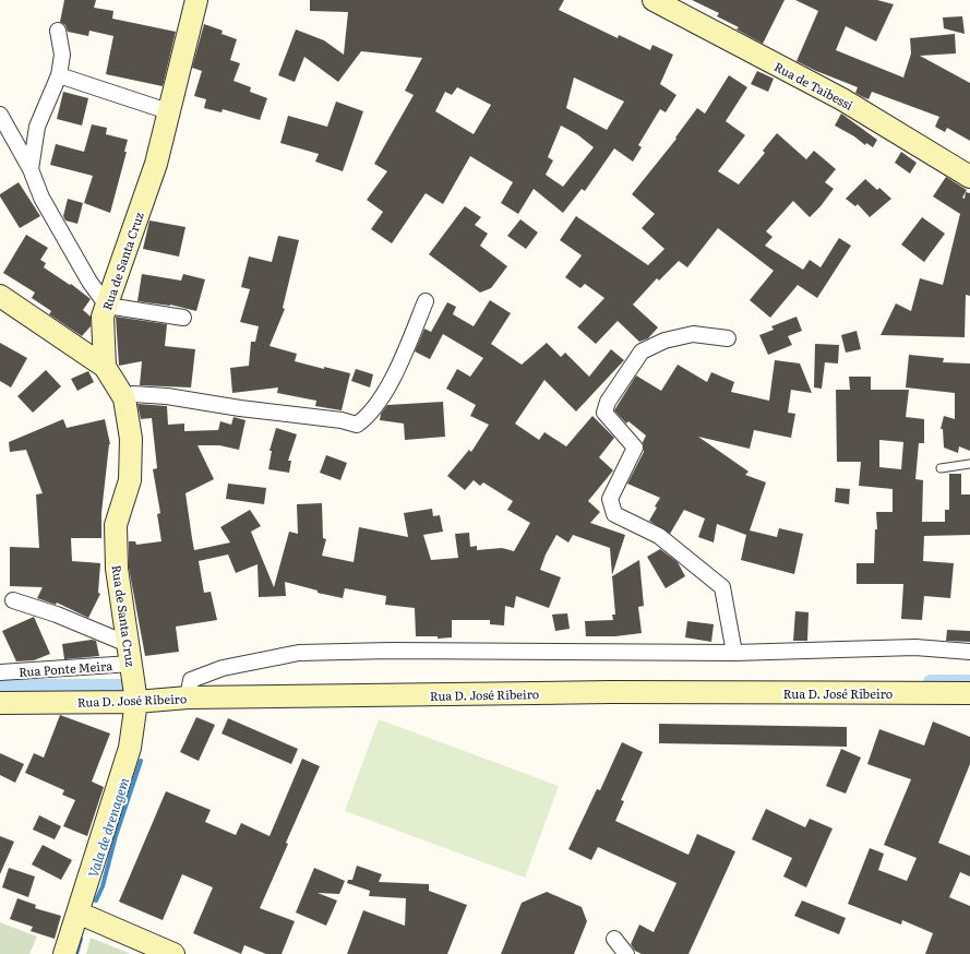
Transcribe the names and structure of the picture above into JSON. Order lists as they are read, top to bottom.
{
  "streets": {
    "street": [
      "Rua de Taibessi",
      "Rua de Santa Cruz",
      "Rua Ponte Meira",
      "Rua D. José Ribeiro"
    ]
  },
  "crossings": [
    ["Rua de Santa Cruz", "Rua Ponte Meira"],
    ["Rua de Santa Cruz", "Rua D. José Ribeiro"]
  ],
  "water": ["Vala de drenagem"]
}
